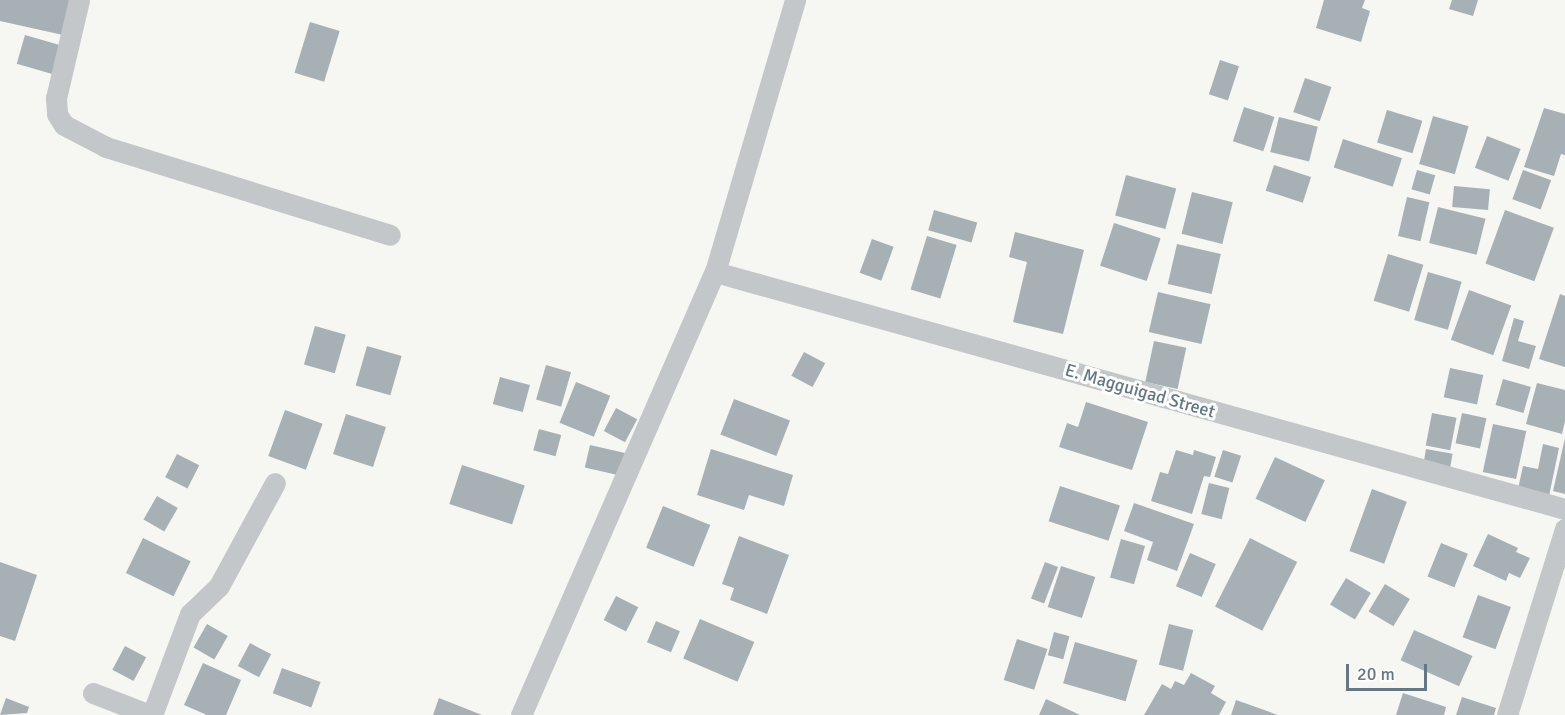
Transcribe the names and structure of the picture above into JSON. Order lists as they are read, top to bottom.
{
  "streets": {
    "street": ["E. Magguigad Street"]
  },
  "scale_bar": "20 m"
}
